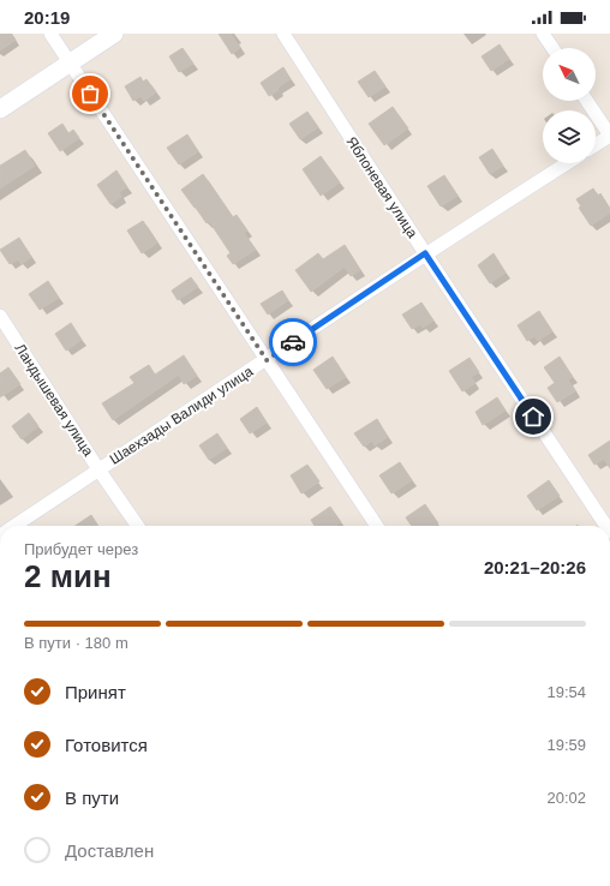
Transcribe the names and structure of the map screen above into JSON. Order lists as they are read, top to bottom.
{
  "streets": {
    "street": ["Яблоневая улица", "Ландышевая улица", "Шаехзады Валиди улица"]
  },
  "crossings": [
    ["Яблоневая улица", "Шаехзады Валиди улица"],
    ["Ландышевая улица", "Шаехзады Валиди улица"]
  ],
  "north": "top left",
  "page": {
    "status": "20:19",
    "heading": ["2 мин", "Прибудет через", "20:21–20:26"],
    "bar": "В пути · 180 m",
    "list": [
      ["Принят", "19:54"],
      ["Готовится", "19:59"],
      ["В пути", "20:02"],
      "Доставлен"
    ]
  }
}
